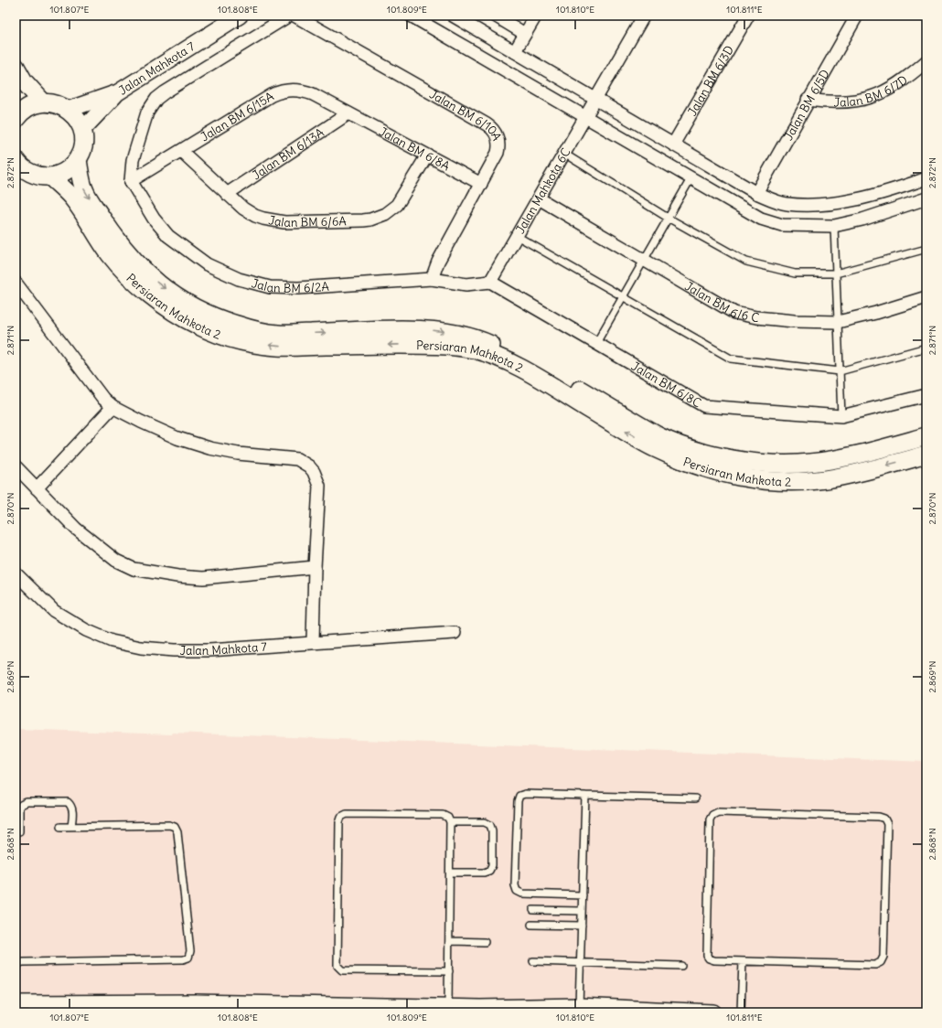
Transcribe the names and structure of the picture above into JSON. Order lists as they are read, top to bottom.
{
  "streets": {
    "main road": ["Persiaran Mahkota 2"],
    "street": [
      "Jalan Mahkota 7",
      "Jalan BM 6/3D",
      "Jalan BM 6/7D",
      "Jalan BM 6/5D",
      "Jalan BM 6/15A",
      "Jalan BM 6/10A",
      "Jalan BM 6/8A",
      "Jalan BM 6/13A",
      "Jalan Mahkota 6C",
      "Jalan BM 6/6A",
      "Jalan BM 6/2A",
      "Jalan BM 6/6 C",
      "Jalan BM 6/8C"
    ]
  },
  "crossings": [
    ["Jalan BM 6/7D", "Jalan BM 6/5D"],
    ["Jalan BM 6/15A", "Jalan BM 6/8A"],
    ["Jalan BM 6/15A", "Jalan BM 6/13A"],
    ["Jalan BM 6/15A", "Jalan BM 6/6A"],
    ["Jalan BM 6/15A", "Jalan BM 6/2A"],
    ["Jalan BM 6/10A", "Jalan BM 6/8A"],
    ["Jalan BM 6/10A", "Jalan BM 6/2A"],
    ["Jalan BM 6/8A", "Jalan BM 6/13A"],
    ["Jalan BM 6/8A", "Jalan BM 6/6A"],
    ["Jalan BM 6/13A", "Jalan BM 6/6A"],
    ["Jalan Mahkota 6C", "Jalan BM 6/2A"],
    ["Jalan Mahkota 6C", "Jalan BM 6/6 C"],
    ["Jalan Mahkota 6C", "Jalan BM 6/8C"],
    ["Jalan BM 6/2A", "Jalan BM 6/8C"]
  ],
  "coordinates": [
    "101.807°E",
    "101.808°E",
    "101.809°E",
    "101.810°E",
    "101.811°E",
    "2.872°N",
    "2.871°N",
    "2.870°N",
    "2.869°N",
    "2.868°N"
  ]
}
